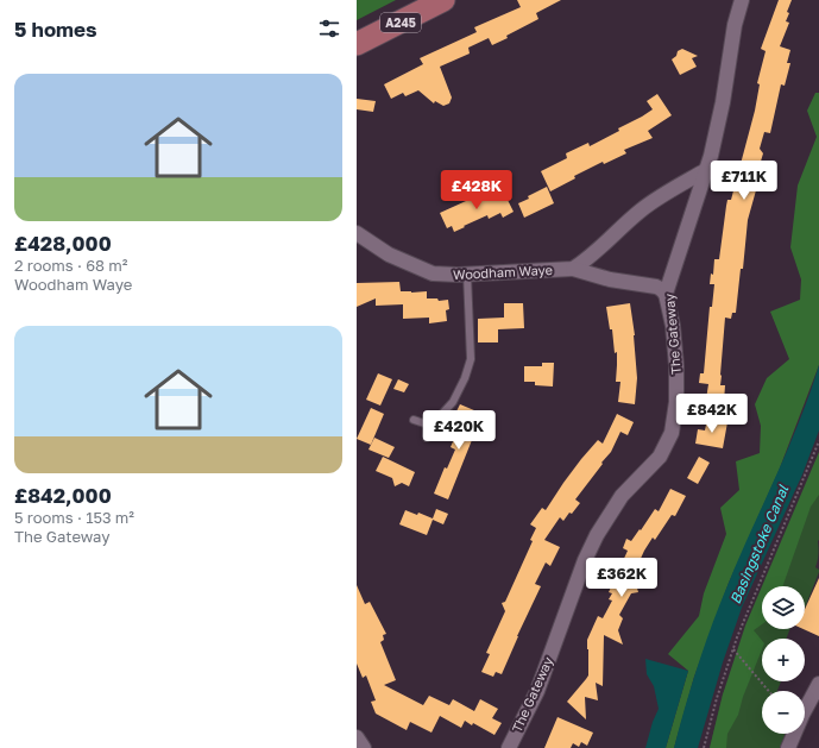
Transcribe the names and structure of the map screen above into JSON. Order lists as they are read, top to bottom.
{
  "streets": {
    "main road": ["A245"],
    "street": ["Woodham Waye", "The Gateway"]
  },
  "crossings": [
    ["Woodham Waye", "The Gateway"]
  ],
  "water": ["Basingstoke Canal"],
  "page": {
    "heading": "5 homes",
    "list": [
      {
        "name": "£428,000",
        "note": "2 rooms · 68 m² · Woodham Waye"
      },
      {
        "name": "£842,000",
        "note": "5 rooms · 153 m² · The Gateway"
      }
    ],
    "price": [
      "£711K",
      "£428K",
      "£842K",
      "£420K",
      "£362K"
    ],
    "map_buttons": ["+", "−"]
  }
}
